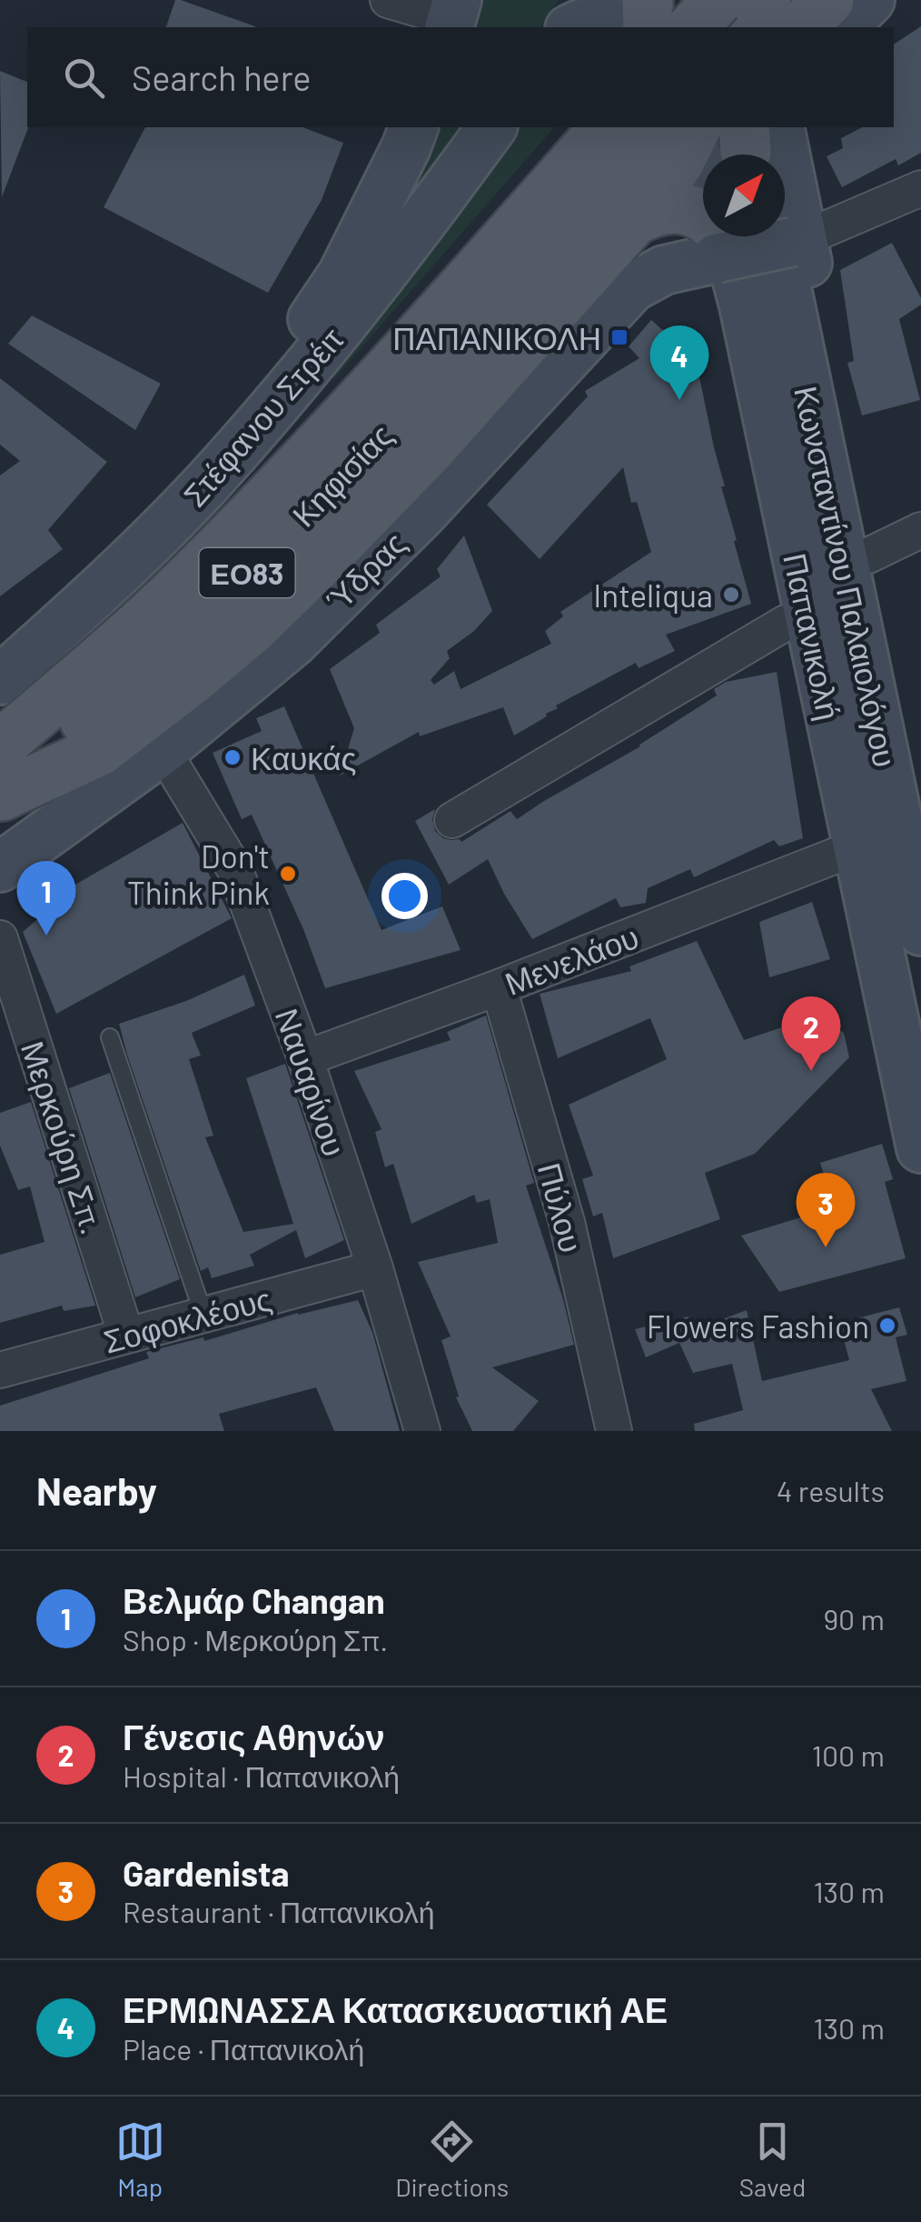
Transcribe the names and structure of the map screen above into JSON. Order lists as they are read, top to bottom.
{
  "streets": {
    "main road": ["Κηφισίας", "ΕΟ83"],
    "street": [
      "Στέφανου Στρέιτ",
      "Ύδρας",
      "Κωνσταντίνου Παλαιολόγου",
      "Παπανικολή",
      "Μενελάου",
      "Ναυαρίνου",
      "Μερκούρη Σπ.",
      "Πύλου",
      "Σοφοκλέους"
    ]
  },
  "crossings": [
    ["Ύδρας", "Κωνσταντίνου Παλαιολόγου"],
    ["Ύδρας", "Παπανικολή"],
    ["Ύδρας", "Ναυαρίνου"],
    ["Κωνσταντίνου Παλαιολόγου", "Παπανικολή"],
    ["Παπανικολή", "Μενελάου"],
    ["Μενελάου", "Ναυαρίνου"],
    ["Μενελάου", "Πύλου"],
    ["Ναυαρίνου", "Σοφοκλέους"],
    ["Μερκούρη Σπ.", "Σοφοκλέους"]
  ],
  "places": {
    "transit": ["ΠΑΠΑΝΙΚΟΛΗ"],
    "other": [
      "Inteliqua",
      "Καυκάς",
      "Don't Think Pink",
      "Flowers Fashion"
    ]
  },
  "north": "top right",
  "page": {
    "search": "Search here",
    "pins": [
      "4",
      "1",
      "2",
      "3"
    ],
    "heading": ["Nearby", "4 results"],
    "list": [
      {
        "mark": "1",
        "name": "Βελμάρ Changan",
        "note": "Shop · Μερκούρη Σπ.",
        "value": "90 m"
      },
      {
        "mark": "2",
        "name": "Γένεσις Αθηνών",
        "note": "Hospital · Παπανικολή",
        "value": "100 m"
      },
      {
        "mark": "3",
        "name": "Gardenista",
        "note": "Restaurant · Παπανικολή",
        "value": "130 m"
      },
      {
        "mark": "4",
        "name": "ΕΡΜΩΝΑΣΣΑ Κατασκευαστική ΑΕ",
        "note": "Place · Παπανικολή",
        "value": "130 m"
      }
    ],
    "nav": ["Map", "Directions", "Saved"]
  }
}
